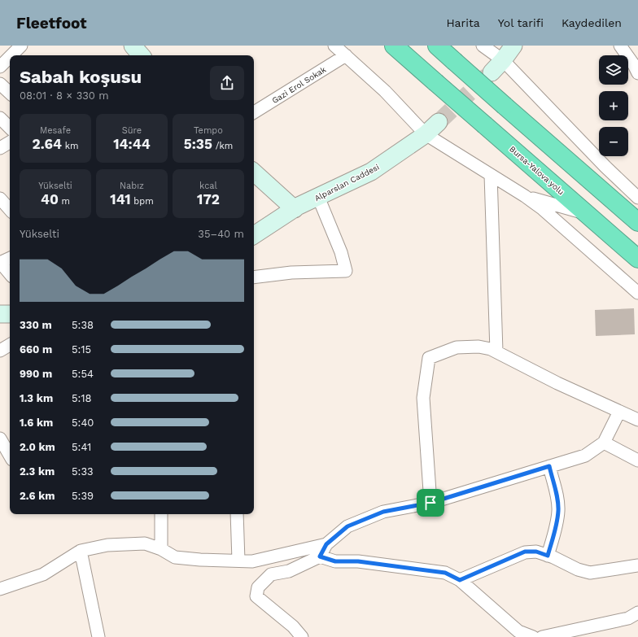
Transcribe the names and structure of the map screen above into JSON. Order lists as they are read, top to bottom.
{
  "streets": {
    "highway": ["Bursa-Yalova yolu"],
    "street": ["Gazi Erol Sokak", "Alparslan Caddesi"]
  },
  "page": {
    "header": "Fleetfoot",
    "nav": ["Harita", "Yol tarifi", "Kaydedilen"],
    "map_buttons": ["+", "−"],
    "heading": ["Sabah koşusu", "08:01 · 8 × 330 m"],
    "stats": [
      ["Mesafe", "2.64 km"],
      ["Süre", "14:44"],
      ["Tempo", "5:35 /km"],
      ["Yükselti", "40 m"],
      ["Nabız", "141 bpm"],
      ["kcal", "172"]
    ],
    "chart": ["Yükselti", "35–40 m"],
    "list": [
      {
        "name": "330 m",
        "note": "5:38"
      },
      {
        "name": "660 m",
        "note": "5:15"
      },
      {
        "name": "990 m",
        "note": "5:54"
      },
      {
        "name": "1.3 km",
        "note": "5:18"
      },
      {
        "name": "1.6 km",
        "note": "5:40"
      },
      {
        "name": "2.0 km",
        "note": "5:41"
      },
      {
        "name": "2.3 km",
        "note": "5:33"
      },
      {
        "name": "2.6 km",
        "note": "5:39"
      }
    ]
  }
}
